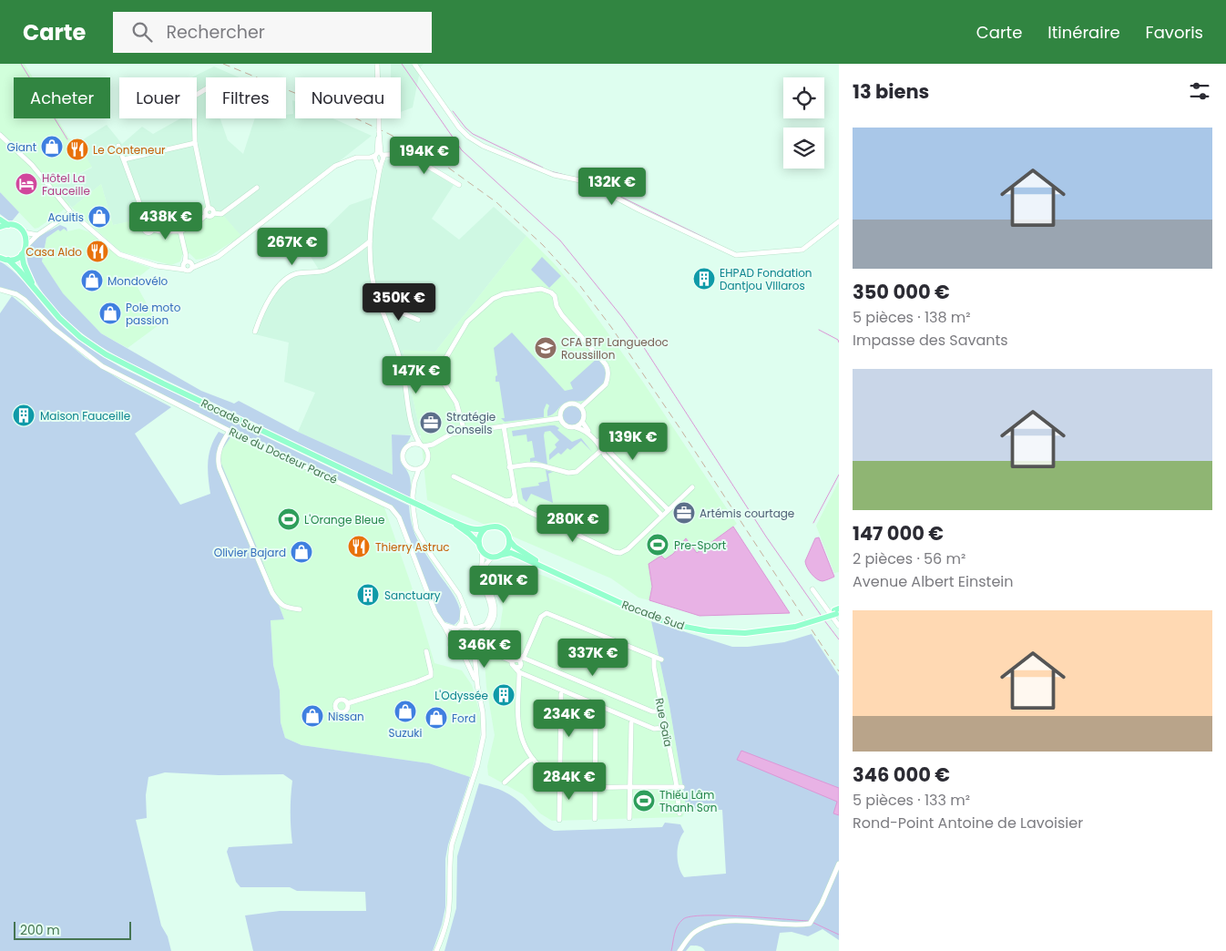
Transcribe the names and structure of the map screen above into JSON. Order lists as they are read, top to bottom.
{
  "streets": {
    "main road": ["Rocade Sud"],
    "street": ["Rue du Docteur Parcé", "Rue Gaïa"]
  },
  "places": {
    "shop": [
      "Giant",
      "Acuitis",
      "Mondovélo",
      "Pole moto passion",
      "Olivier Bajard",
      "Suzuki",
      "Nissan",
      "Ford"
    ],
    "restaurant": ["Le Conteneur", "Casa Aldo", "Thierry Astruc"],
    "hotel": ["Hôtel La Fauceille"],
    "building": [
      "EHPAD Fondation Dantjou VIllaros",
      "Maison Fauceille",
      "Sanctuary",
      "L'Odyssée"
    ],
    "school or university": ["CFA BTP Languedoc Roussillon"],
    "office": ["Stratégie Conseils", "Artémis courtage"],
    "sports": ["L'Orange Bleue", "Pre-Sport", "Thiếu Lâm Thanh Sơn"]
  },
  "scale_bar": "200 m",
  "page": {
    "header": "Carte",
    "search": "Rechercher",
    "nav": ["Carte", "Itinéraire", "Favoris"],
    "heading": "13 biens",
    "chip": [
      "Acheter",
      "Louer",
      "Filtres",
      "Nouveau"
    ],
    "list": [
      {
        "name": "350 000 €",
        "note": "5 pièces · 138 m² · Impasse des Savants"
      },
      {
        "name": "147 000 €",
        "note": "2 pièces · 56 m² · Avenue Albert Einstein"
      },
      {
        "name": "346 000 €",
        "note": "5 pièces · 133 m² · Rond-Point Antoine de Lavoisier"
      }
    ],
    "price": [
      "194K €",
      "132K €",
      "438K €",
      "267K €",
      "350K €",
      "147K €",
      "139K €",
      "280K €",
      "201K €",
      "346K €",
      "337K €",
      "234K €",
      "284K €"
    ],
    "scale": "200 m"
  }
}
